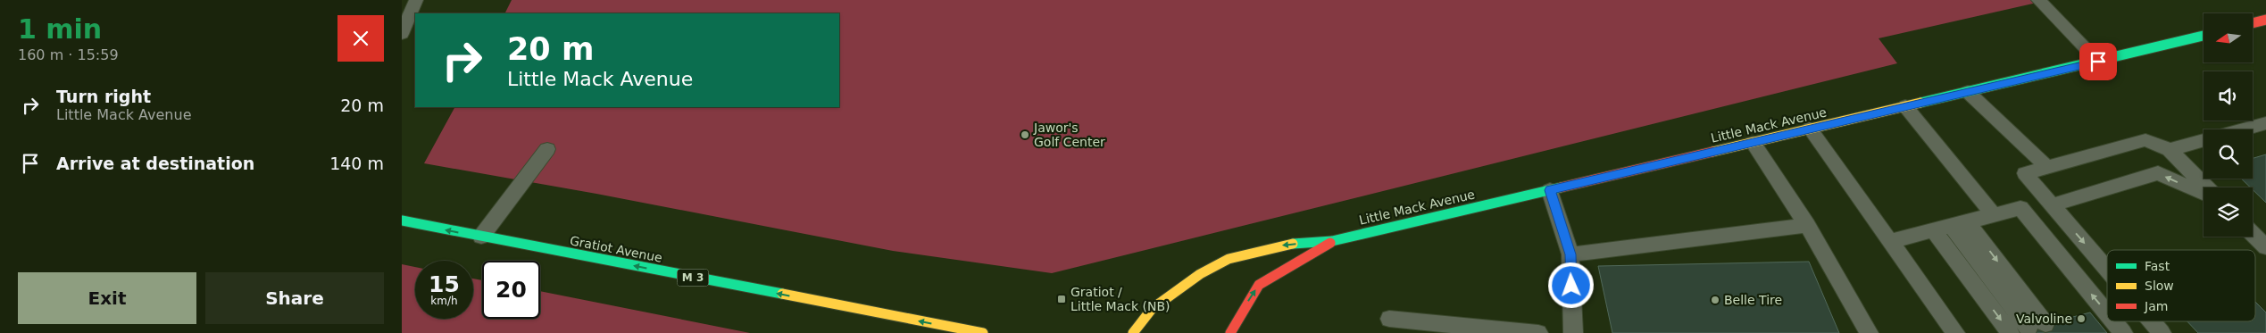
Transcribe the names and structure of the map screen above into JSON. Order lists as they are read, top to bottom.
{
  "streets": {
    "main road": ["Little Mack Avenue", "Gratiot Avenue", "M 3"]
  },
  "one_way": ["Gratiot Avenue"],
  "places": {
    "other": ["Jawor's Golf Center", "Belle Tire", "Valvoline"],
    "transit": ["Gratiot / Little Mack (NB)"]
  },
  "legend": ["Fast", "Slow", "Jam"],
  "north": "left",
  "page": {
    "heading": ["1 min", "160 m · 15:59"],
    "turn": ["20 m", "Little Mack Avenue"],
    "list": [
      {
        "name": "Turn right",
        "note": "Little Mack Avenue",
        "value": "20 m"
      },
      {
        "name": "Arrive at destination",
        "value": "140 m"
      }
    ],
    "speed": "15 km/h",
    "limit": "20",
    "buttons": ["Exit", "Share"]
  }
}
